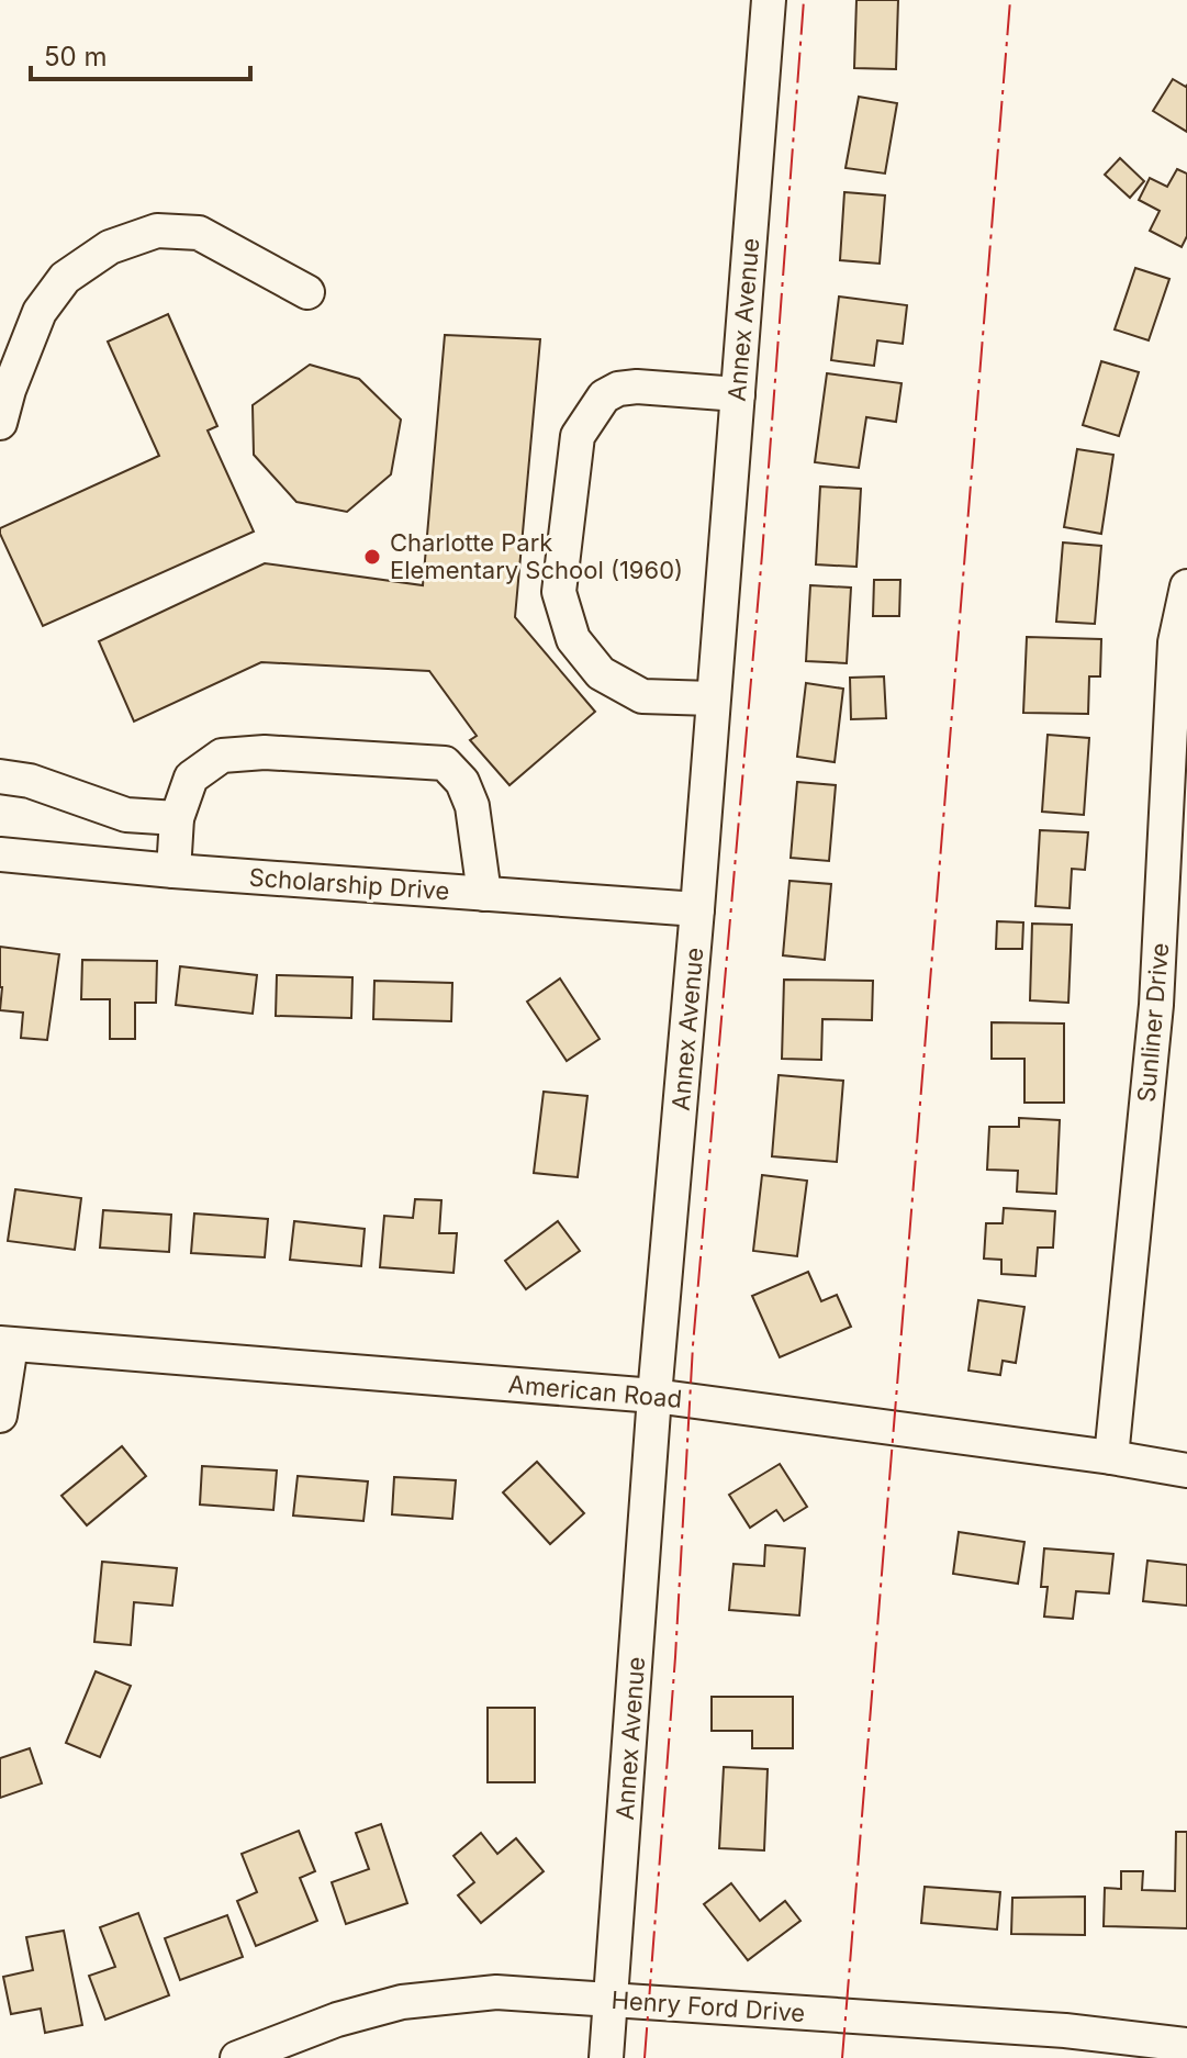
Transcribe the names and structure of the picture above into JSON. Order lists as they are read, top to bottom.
{
  "streets": {
    "street": [
      "Annex Avenue",
      "Scholarship Drive",
      "Sunliner Drive",
      "American Road",
      "Henry Ford Drive"
    ]
  },
  "crossings": [
    ["Annex Avenue", "Scholarship Drive"],
    ["Annex Avenue", "American Road"],
    ["Annex Avenue", "Henry Ford Drive"],
    ["Sunliner Drive", "American Road"]
  ],
  "places": ["Charlotte Park Elementary School (1960)"],
  "scale_bar": "50 m"
}
